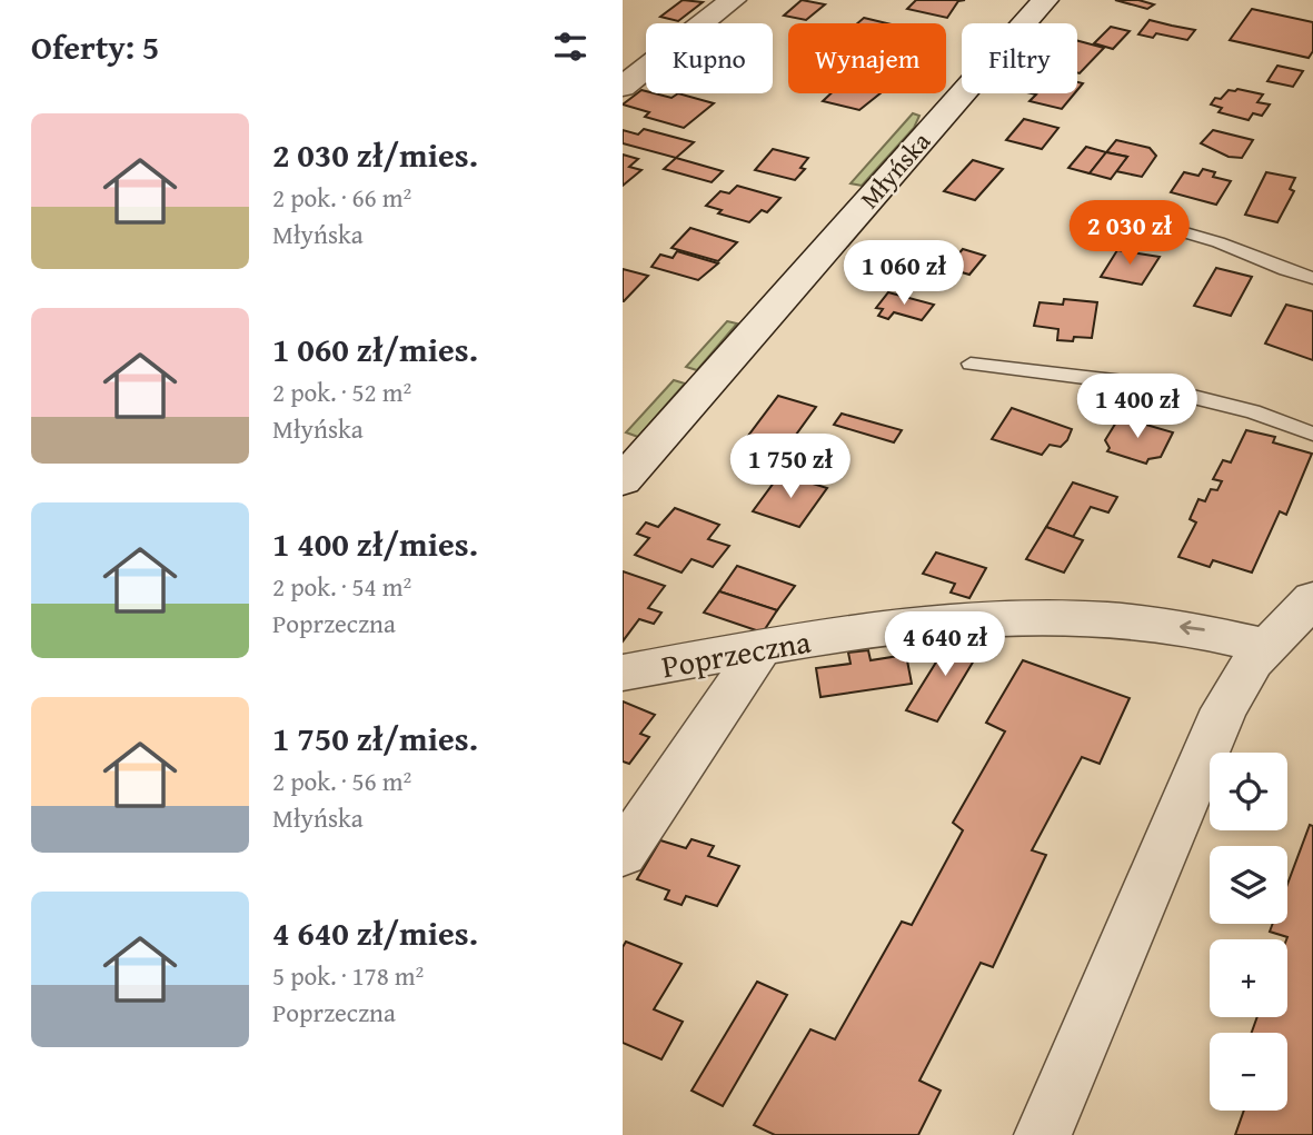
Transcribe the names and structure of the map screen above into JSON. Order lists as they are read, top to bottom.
{
  "streets": {
    "street": ["Młyńska", "Poprzeczna"]
  },
  "one_way": ["Poprzeczna"],
  "page": {
    "heading": "Oferty: 5",
    "chip": ["Kupno", "Wynajem", "Filtry"],
    "list": [
      {
        "name": "2 030 zł/mies.",
        "note": "2 pok. · 66 m² · Młyńska"
      },
      {
        "name": "1 060 zł/mies.",
        "note": "2 pok. · 52 m² · Młyńska"
      },
      {
        "name": "1 400 zł/mies.",
        "note": "2 pok. · 54 m² · Poprzeczna"
      },
      {
        "name": "1 750 zł/mies.",
        "note": "2 pok. · 56 m² · Młyńska"
      },
      {
        "name": "4 640 zł/mies.",
        "note": "5 pok. · 178 m² · Poprzeczna"
      }
    ],
    "price": [
      "2 030 zł",
      "1 060 zł",
      "1 400 zł",
      "1 750 zł",
      "4 640 zł"
    ],
    "map_buttons": ["+", "−"]
  }
}
